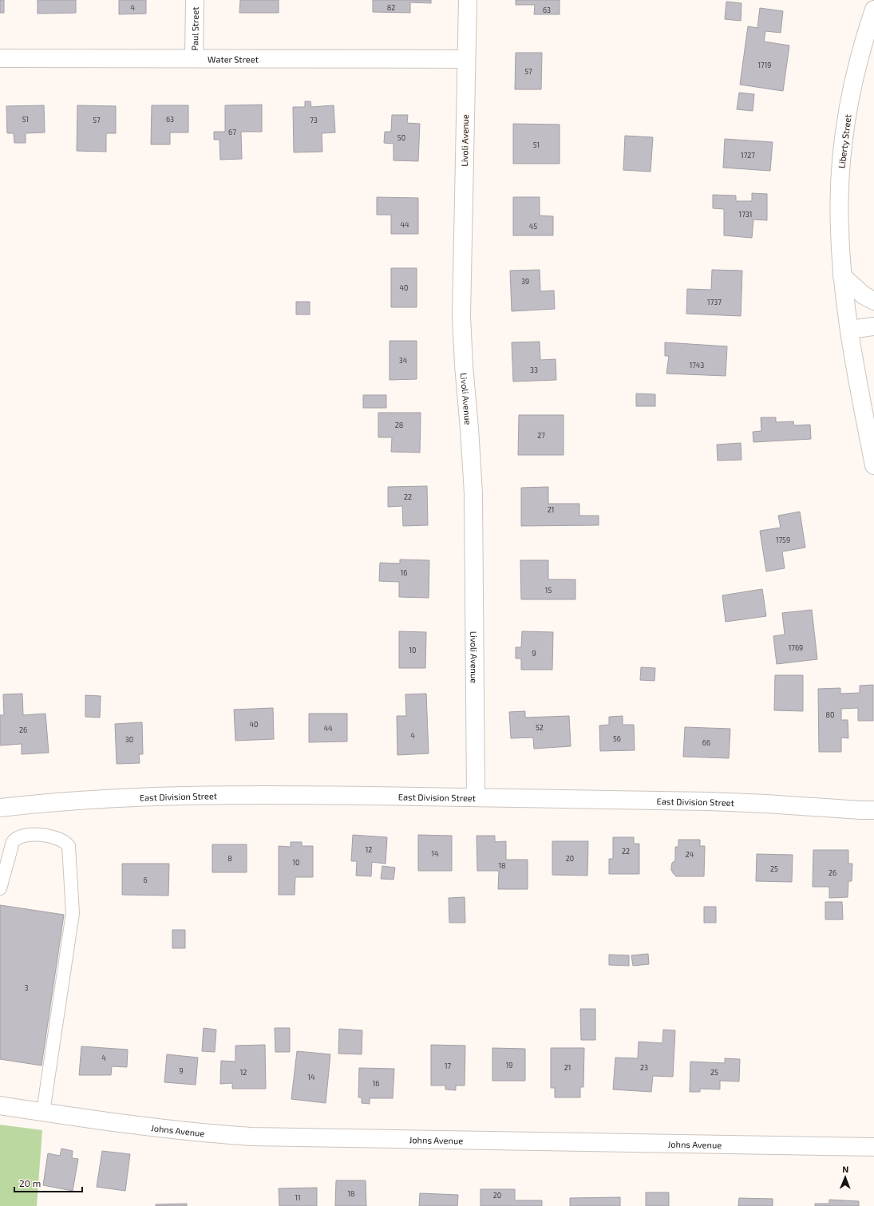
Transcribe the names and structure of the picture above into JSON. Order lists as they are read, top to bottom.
{
  "streets": {
    "street": [
      "Paul Street",
      "Water Street",
      "Livoli Avenue",
      "Liberty Street",
      "East Division Street",
      "Johns Avenue"
    ]
  },
  "crossings": [
    ["Paul Street", "Water Street"],
    ["Water Street", "Livoli Avenue"],
    ["Livoli Avenue", "East Division Street"]
  ],
  "house_numbers": [
    "4",
    "82",
    "63",
    "1719",
    "57",
    "51",
    "63",
    "57",
    "73",
    "67",
    "50",
    "51",
    "1727",
    "1731",
    "44",
    "45",
    "39",
    "40",
    "1737",
    "34",
    "1743",
    "33",
    "28",
    "27",
    "22",
    "21",
    "1759",
    "16",
    "15",
    "1769",
    "10",
    "9",
    "80",
    "40",
    "52",
    "44",
    "26",
    "4",
    "56",
    "30",
    "66",
    "12",
    "22",
    "14",
    "24",
    "8",
    "20",
    "10",
    "18",
    "25",
    "26",
    "6",
    "3",
    "4",
    "19",
    "17",
    "21",
    "23",
    "9",
    "12",
    "25",
    "14",
    "16",
    "18",
    "20",
    "11"
  ],
  "scale_bar": "20 m",
  "north": "top"
}
